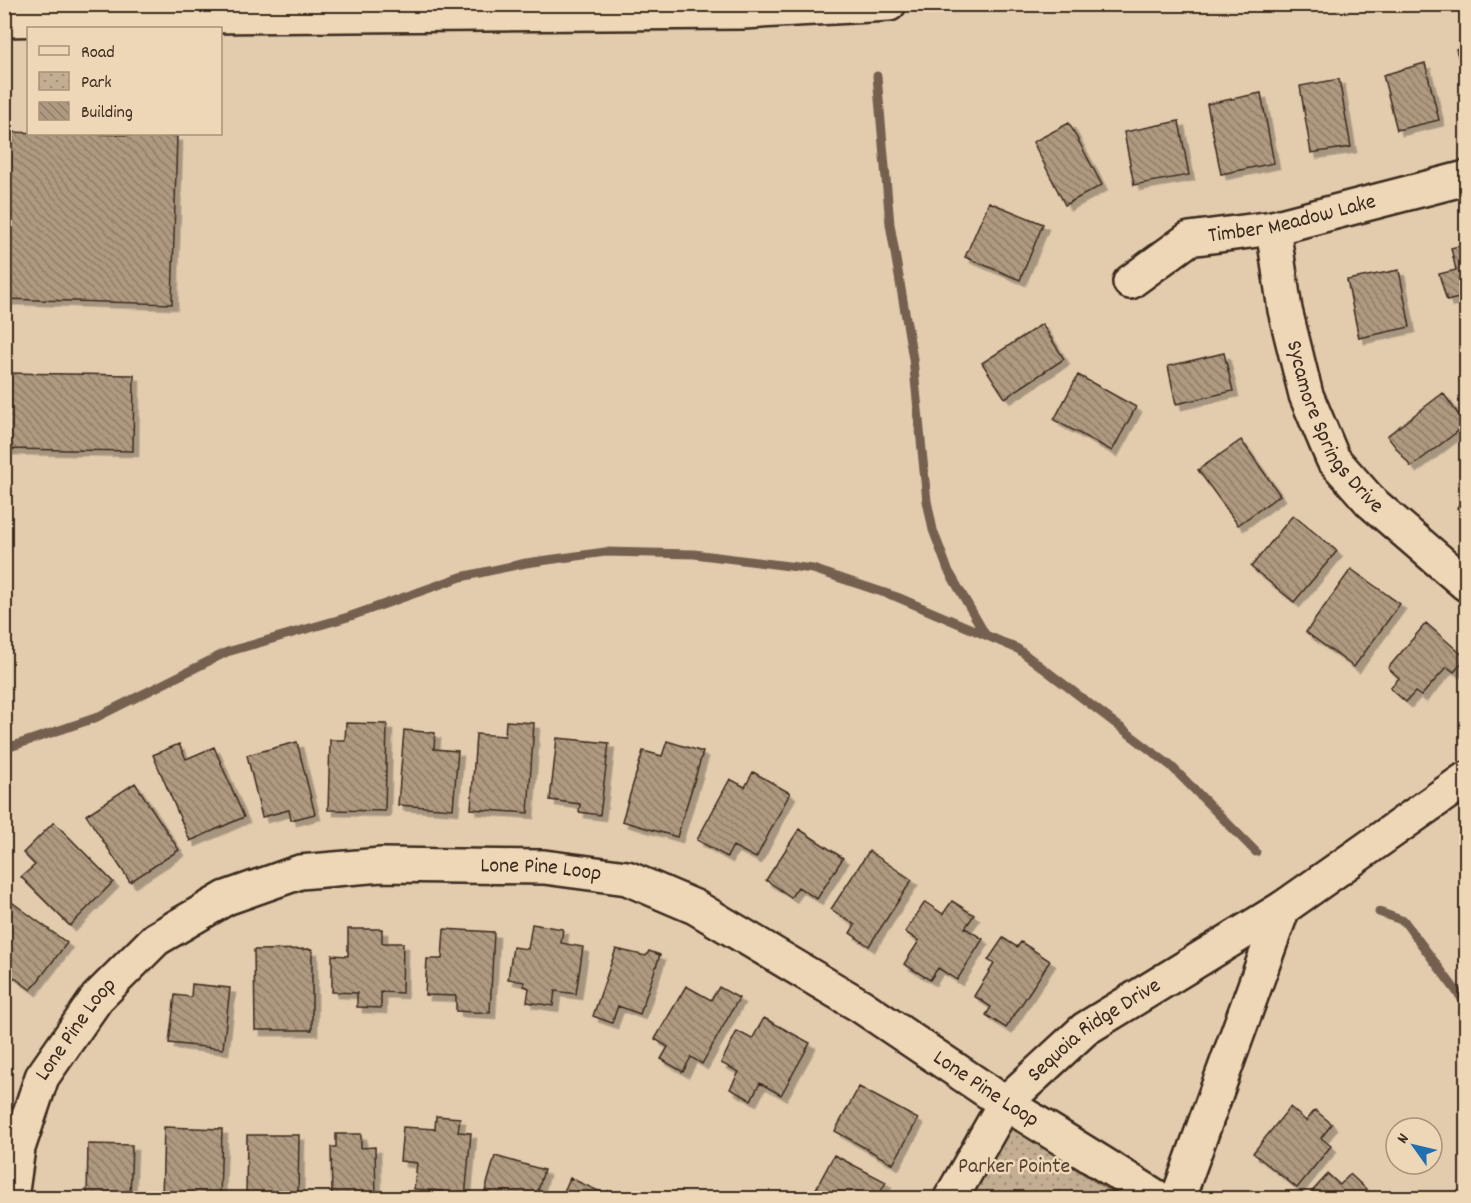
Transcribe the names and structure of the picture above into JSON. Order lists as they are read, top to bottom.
{
  "streets": {
    "main road": [
      "Timber Meadow Lake",
      "Sycamore Springs Drive",
      "Lone Pine Loop",
      "Sequoia Ridge Drive"
    ]
  },
  "crossings": [
    ["Timber Meadow Lake", "Sycamore Springs Drive"],
    ["Lone Pine Loop", "Sequoia Ridge Drive"]
  ],
  "parks": ["Parker Pointe"],
  "legend": ["Road", "Park", "Building"],
  "north": "top left"
}
